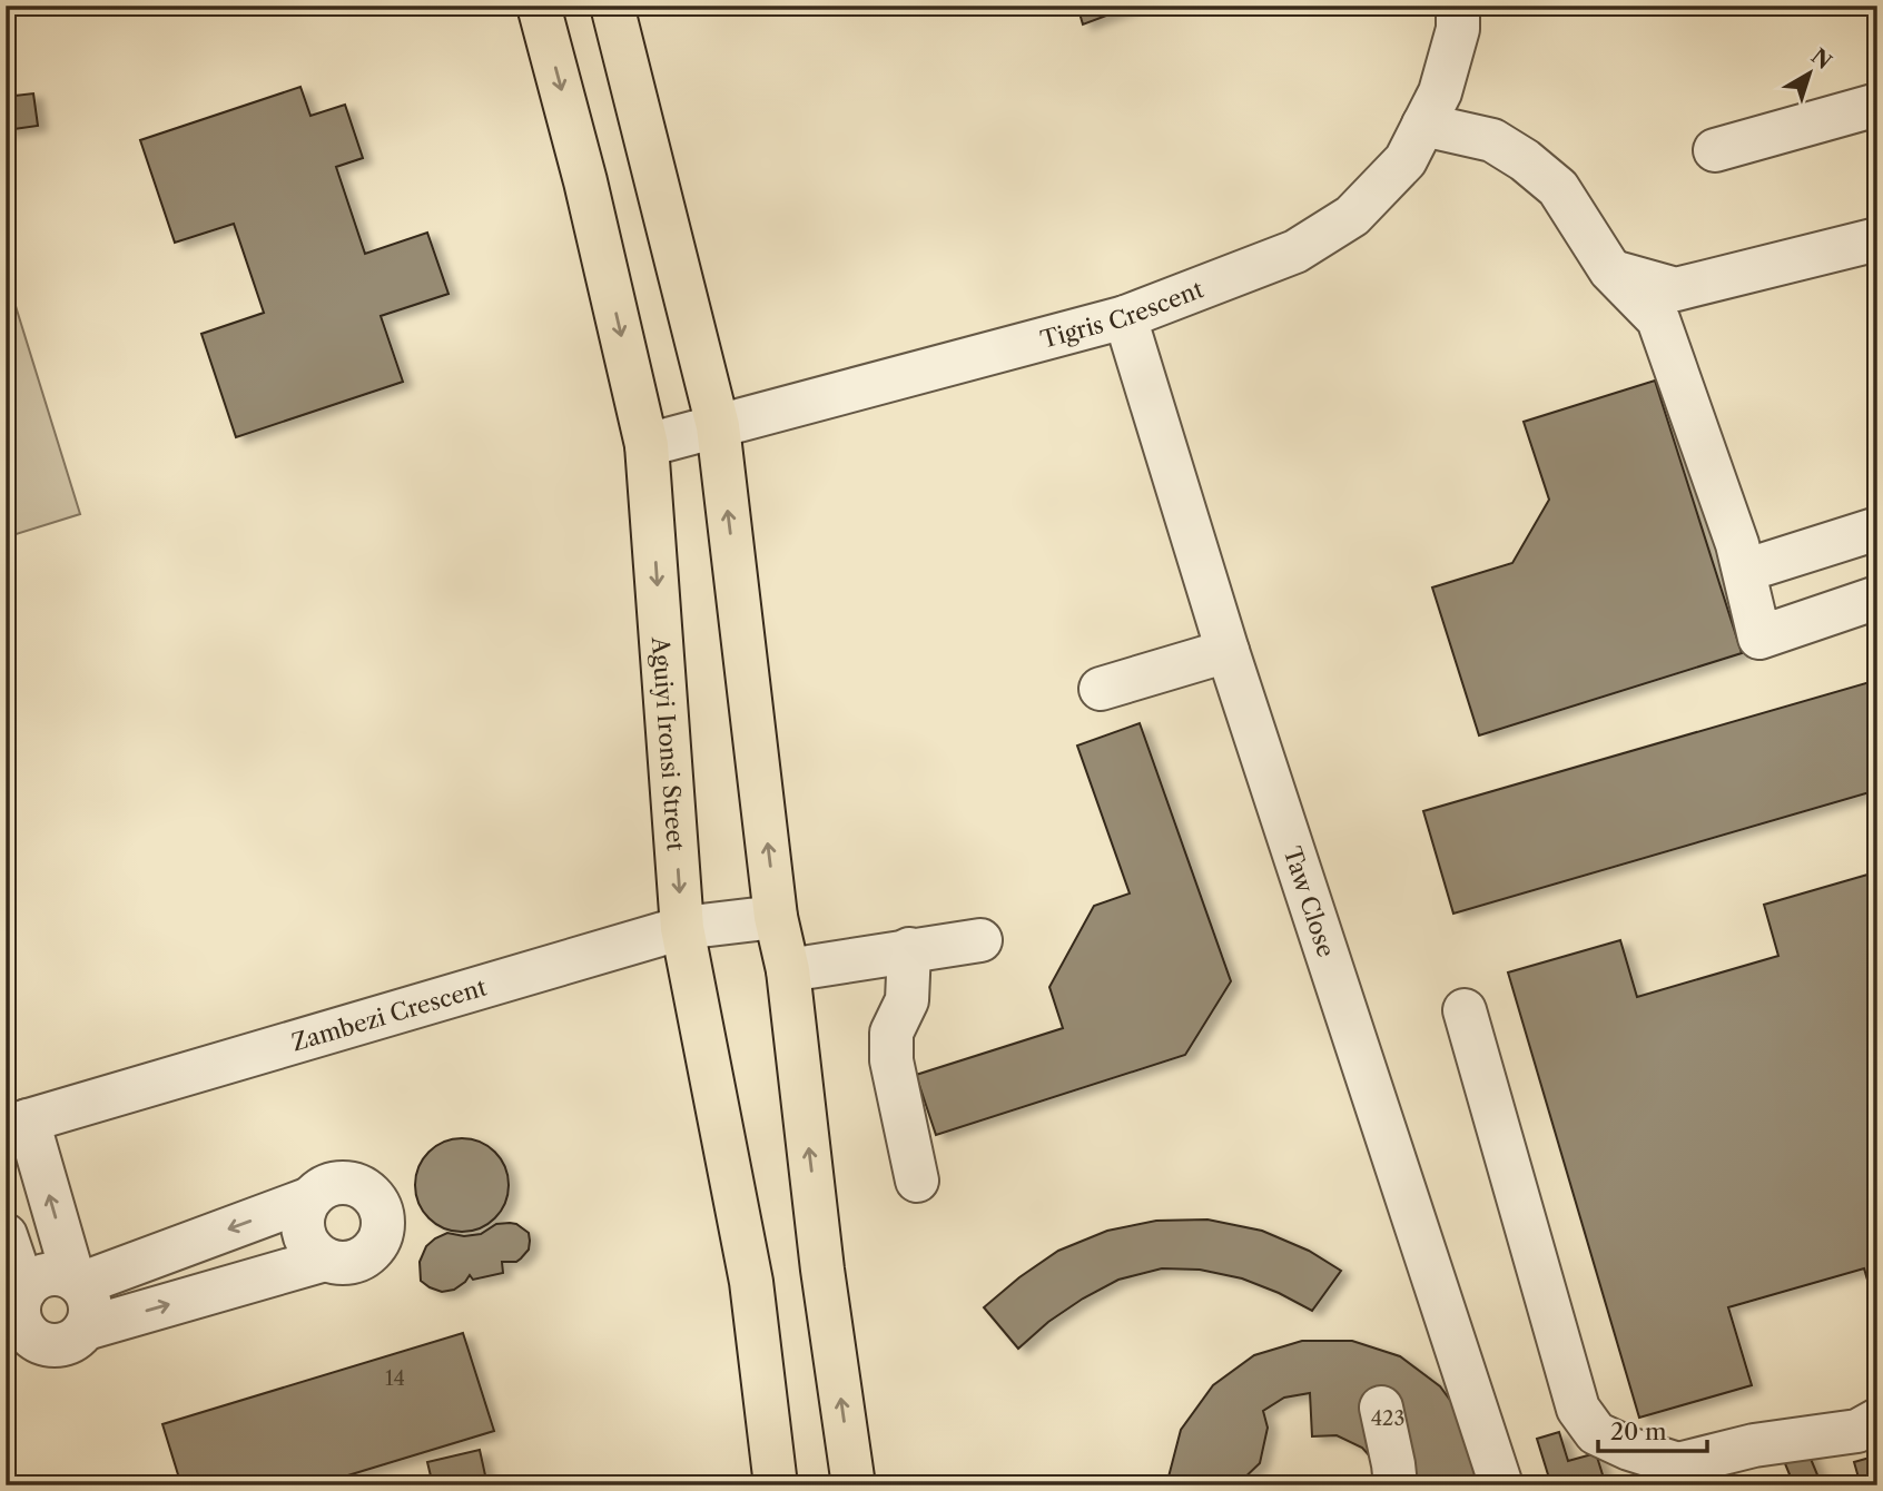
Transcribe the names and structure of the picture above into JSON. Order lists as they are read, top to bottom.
{
  "streets": {
    "main road": ["Aguiyi Ironsi Street"],
    "street": ["Tigris Crescent", "Taw Close", "Zambezi Crescent"]
  },
  "crossings": [
    ["Tigris Crescent", "Aguiyi Ironsi Street"],
    ["Tigris Crescent", "Taw Close"],
    ["Aguiyi Ironsi Street", "Zambezi Crescent"]
  ],
  "house_numbers": ["14", "423"],
  "scale_bar": "20 m",
  "north": "top right"
}
